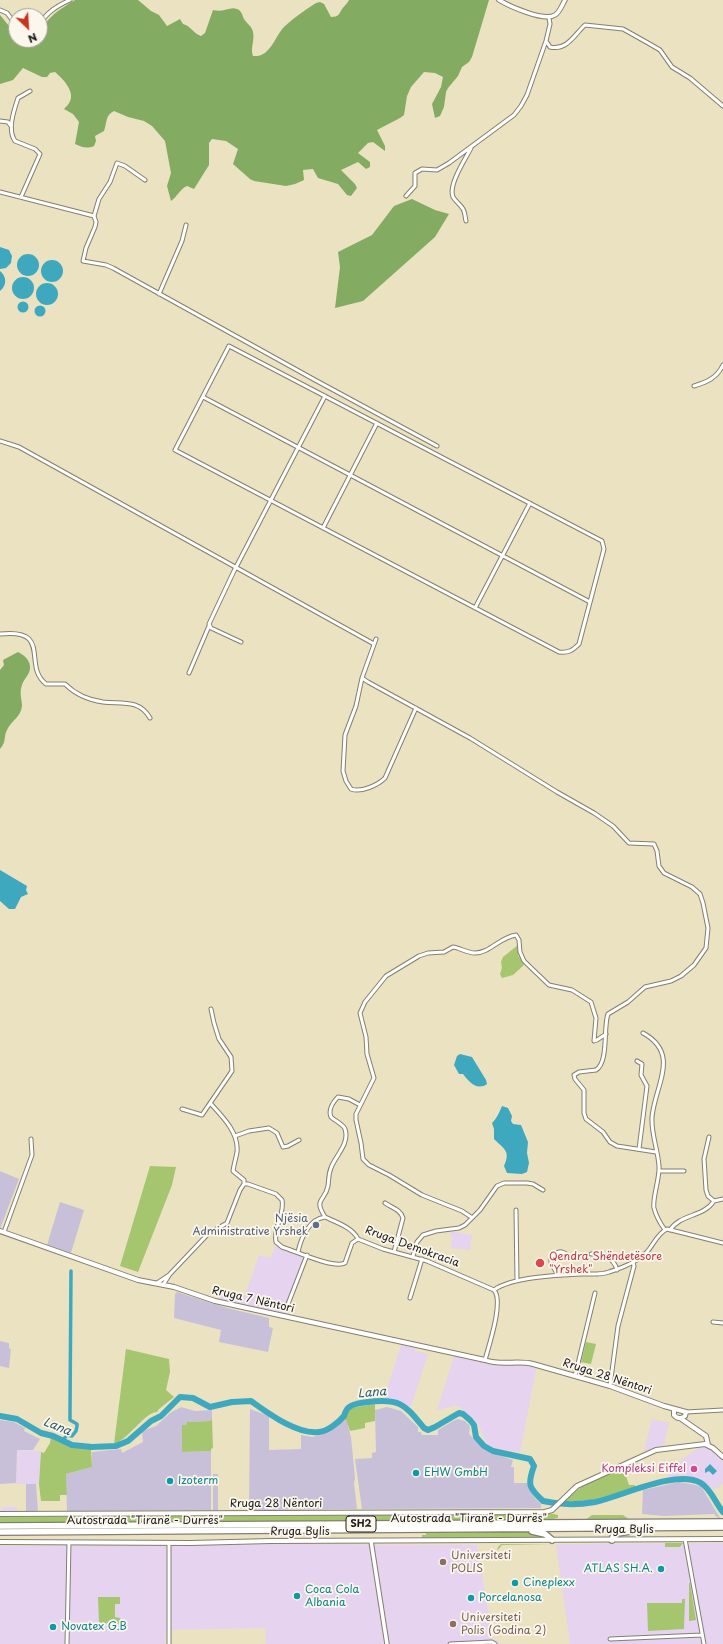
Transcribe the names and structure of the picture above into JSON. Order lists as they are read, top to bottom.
{
  "streets": {
    "highway": ["Autostrada \"Tiranë - Durrës\"", "SH2"],
    "main road": ["Rruga 7 Nëntori", "Rruga 28 Nëntori", "Rruga Bylis"],
    "street": ["Rruga Demokracia"]
  },
  "crossings": [
    ["Rruga 7 Nëntori", "Rruga 28 Nëntori"]
  ],
  "water": ["Lana"],
  "places": [
    "Njësia Administrative Yrshek",
    "Qendra Shëndetësore \"Yrshek\"",
    "Kompleksi Eiffel",
    "EHW GmbH",
    "Izoterm",
    "Universiteti POLIS",
    "ATLAS SH.A.",
    "Cineplexx",
    "Coca Cola Albania",
    "Porcelanosa",
    "Universiteti Polis (Godina 2)",
    "Novatex G.B"
  ],
  "north": "bottom right"
}
